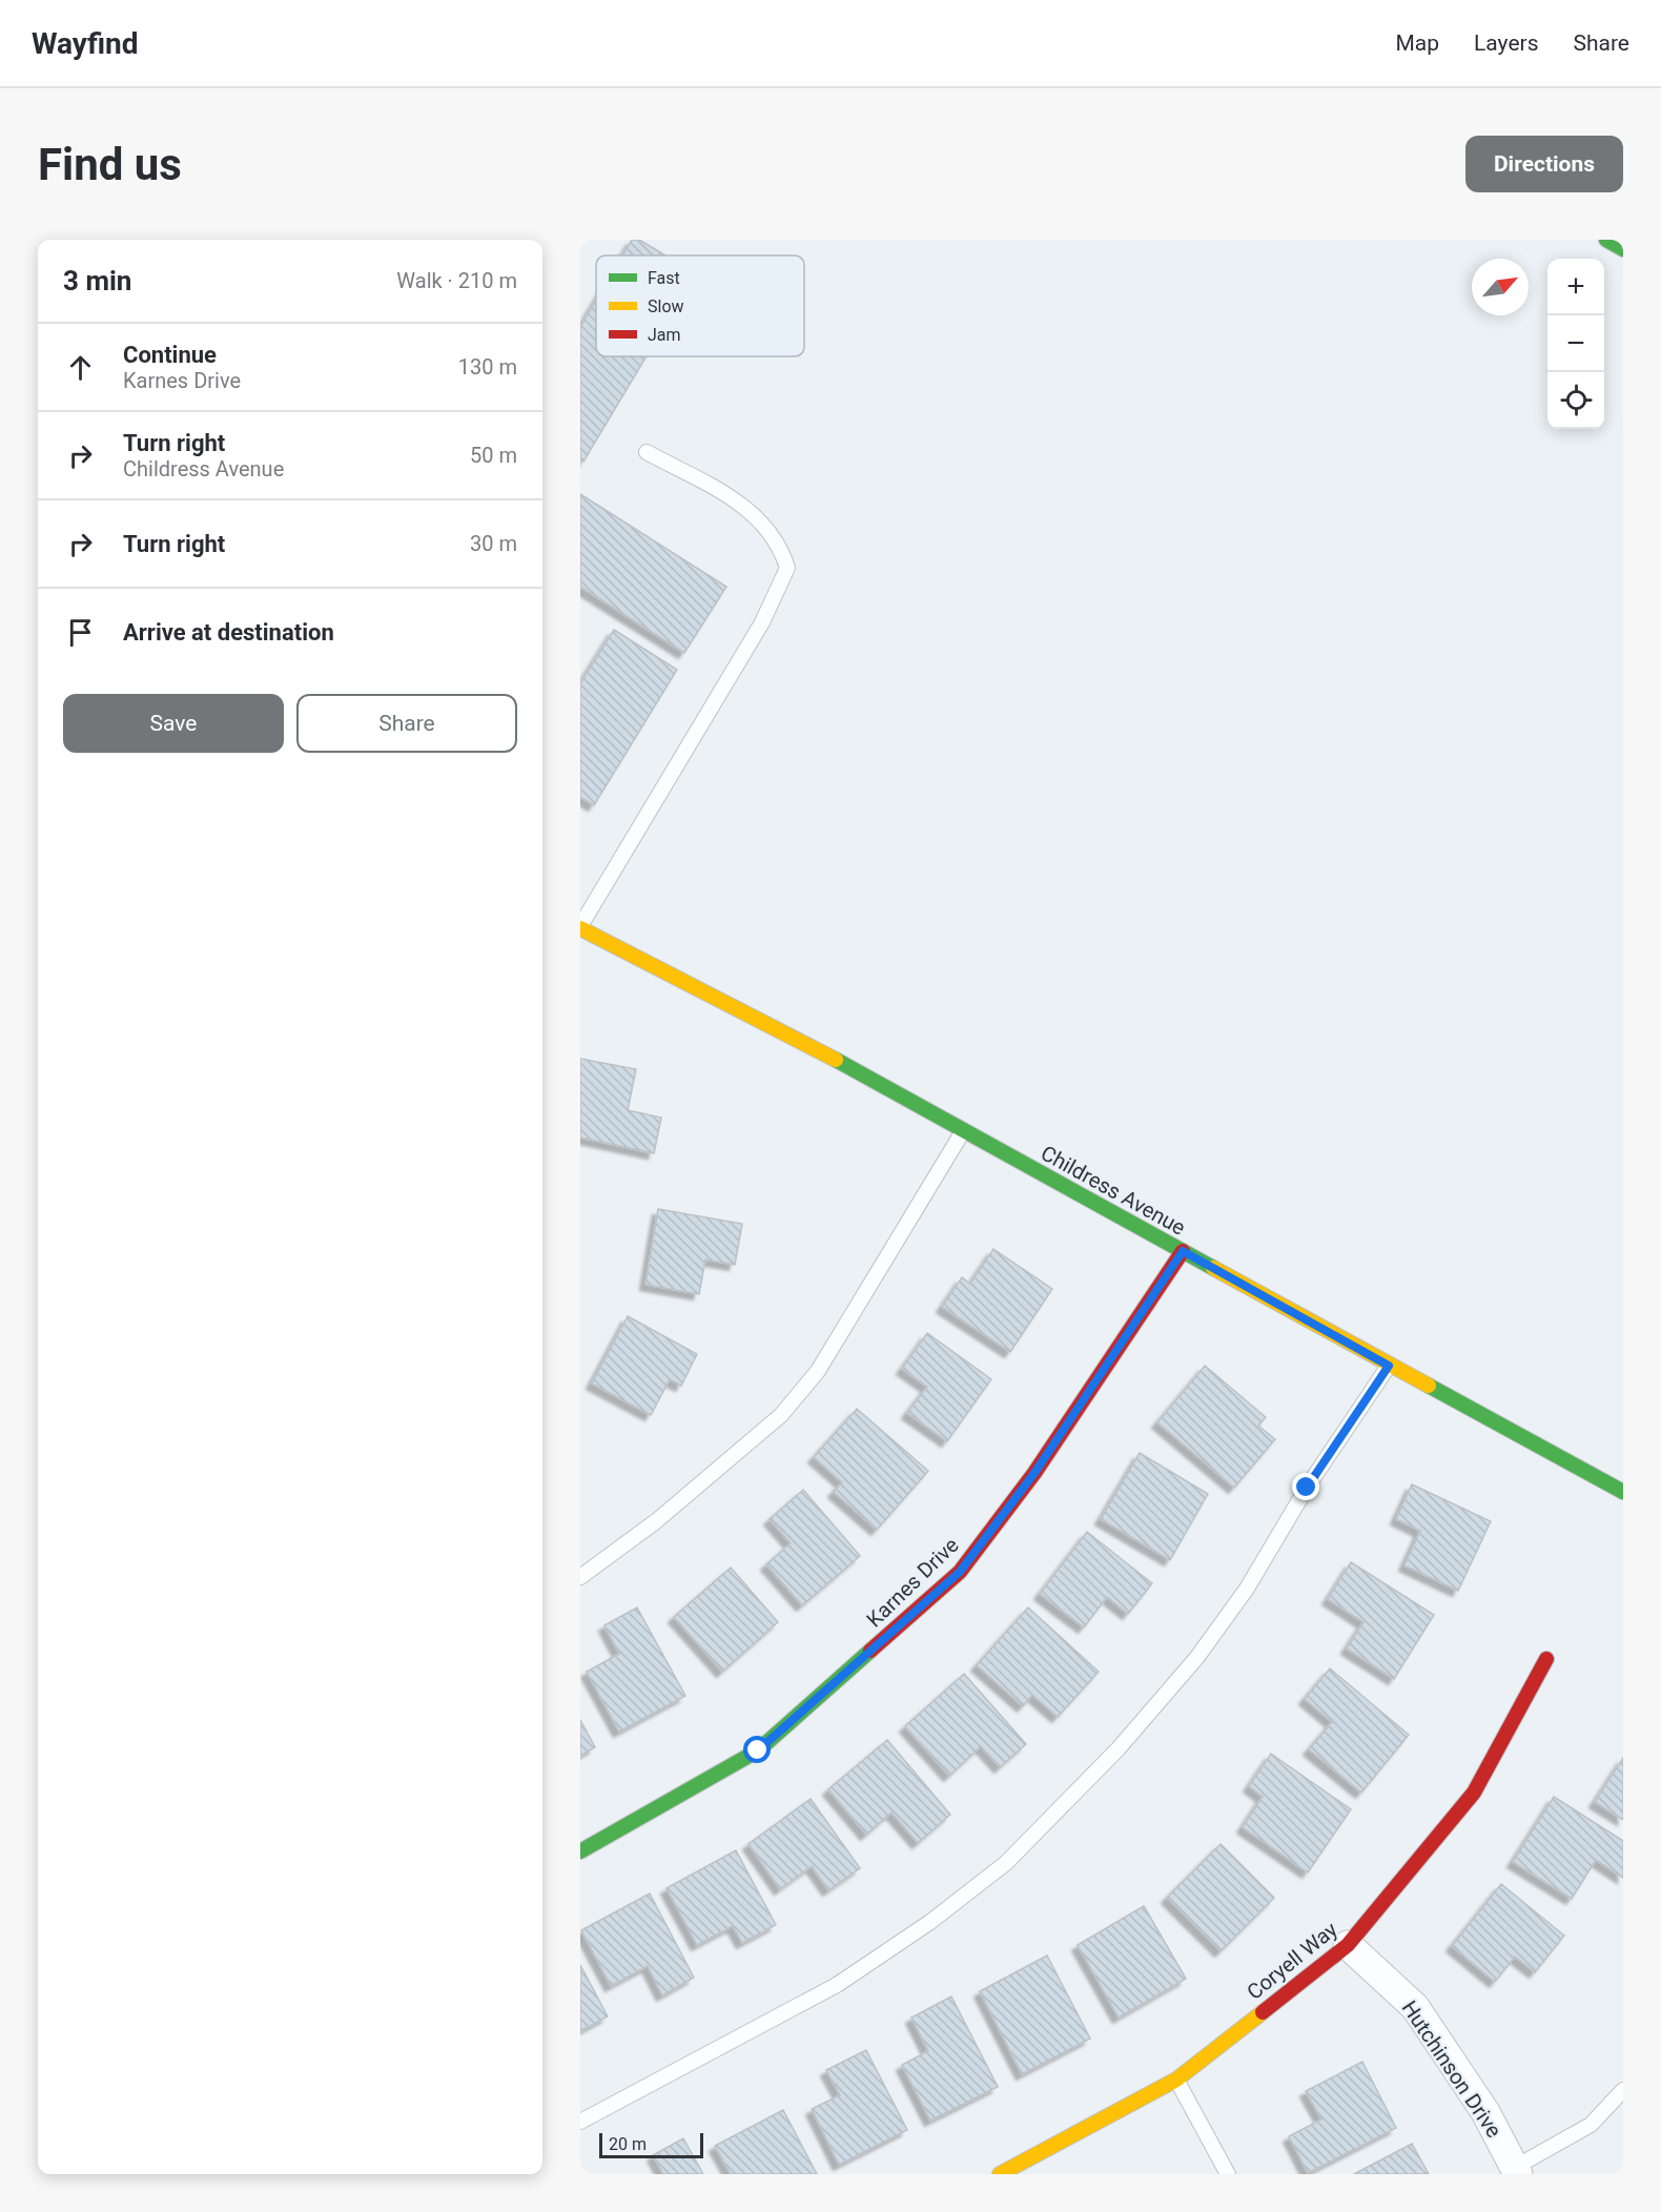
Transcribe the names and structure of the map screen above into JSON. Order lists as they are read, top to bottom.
{
  "streets": {
    "street": [
      "Childress Avenue",
      "Karnes Drive",
      "Coryell Way",
      "Hutchinson Drive"
    ]
  },
  "crossings": [
    ["Childress Avenue", "Karnes Drive"],
    ["Coryell Way", "Hutchinson Drive"]
  ],
  "legend": ["Fast", "Slow", "Jam"],
  "scale_bar": "20 m",
  "north": "top right",
  "page": {
    "header": "Wayfind",
    "nav": ["Map", "Layers", "Share"],
    "buttons": [
      "Directions",
      ["Save", "Share"]
    ],
    "title": "Find us",
    "heading": ["3 min", "Walk · 210 m"],
    "map_buttons": ["+", "−"],
    "list": [
      ["Continue", "Karnes Drive", "130 m"],
      ["Turn right", "Childress Avenue", "50 m"],
      ["Turn right", "30 m"],
      "Arrive at destination"
    ],
    "scale": "20 m"
  }
}
